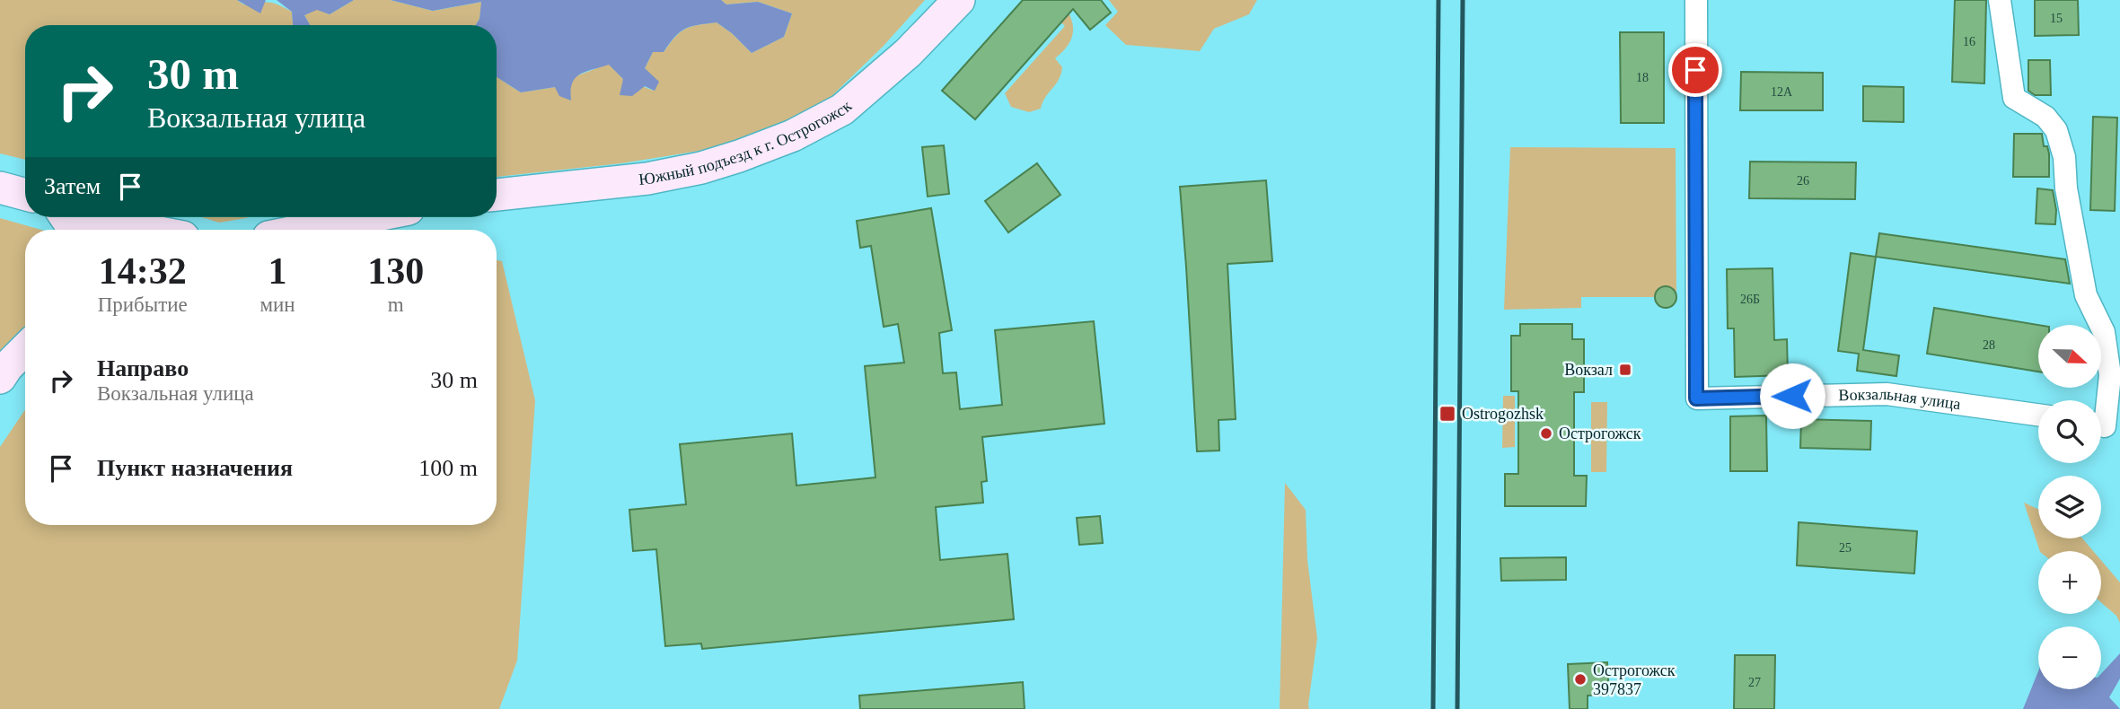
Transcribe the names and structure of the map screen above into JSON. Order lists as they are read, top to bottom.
{
  "streets": {
    "main road": ["Южный подъезд к г. Острогожск"],
    "street": ["Вокзальная улица"]
  },
  "places": {
    "transit": ["Вокзал", "Ostrogozhsk"],
    "other": ["Острогожск", "Острогожск 397837"]
  },
  "house_numbers": [
    "15",
    "16",
    "18",
    "12А",
    "26",
    "26Б",
    "28",
    "25",
    "27"
  ],
  "north": "right",
  "page": {
    "turn": ["30 m", "Вокзальная улица"],
    "then": "Затем",
    "eta": [
      "14:32",
      "Прибытие",
      "1",
      "мин",
      "130",
      "m"
    ],
    "map_buttons": ["+", "−"],
    "list": [
      {
        "name": "Направо",
        "note": "Вокзальная улица",
        "value": "30 m"
      },
      {
        "name": "Пункт назначения",
        "value": "100 m"
      }
    ]
  }
}
